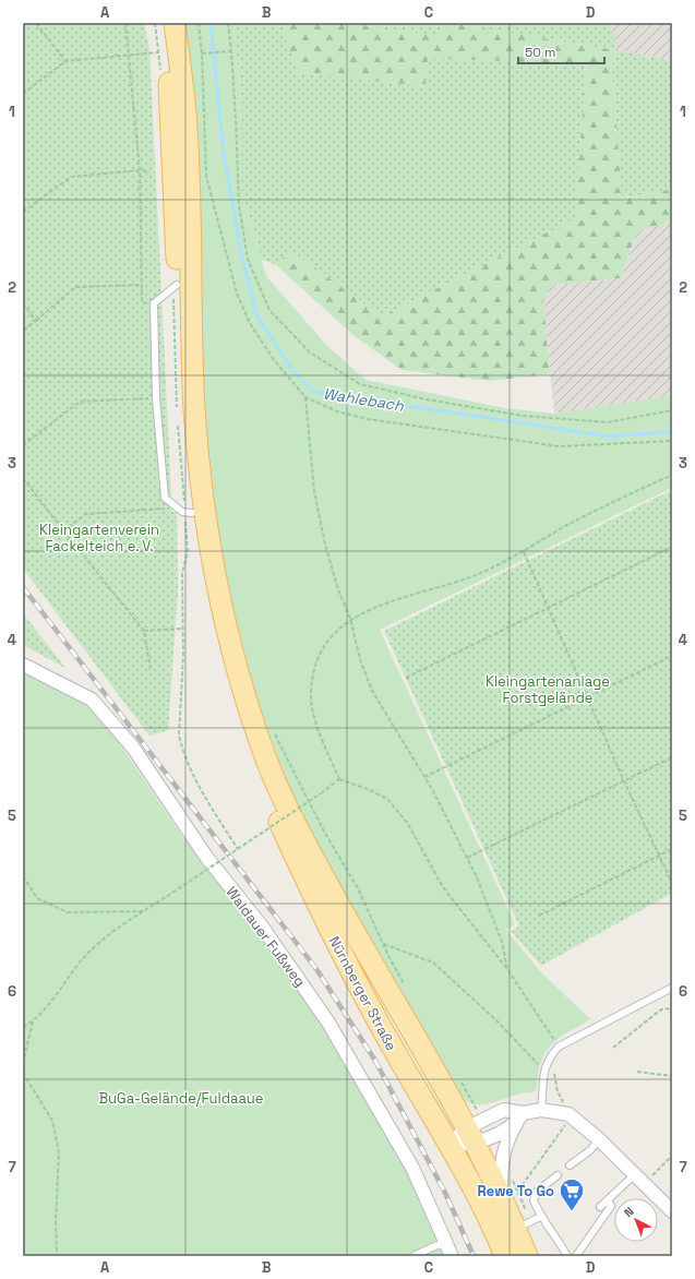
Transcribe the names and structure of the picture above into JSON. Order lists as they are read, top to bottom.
{
  "streets": {
    "main road": ["Nürnberger Straße"],
    "street": ["Waldauer Fußweg"]
  },
  "water": ["Wahlebach"],
  "parks": ["Kleingartenverein Fackelteich e. V.", "Kleingartenanlage Forstgelände", "BuGa-Gelände/Fuldaaue"],
  "places": {
    "supermarket": ["Rewe To Go"]
  },
  "scale_bar": "50 m",
  "north": "top left",
  "grid": {
    "columns": [
      "A",
      "B",
      "C",
      "D"
    ],
    "rows": [
      "1",
      "2",
      "3",
      "4",
      "5",
      "6",
      "7"
    ]
  }
}
